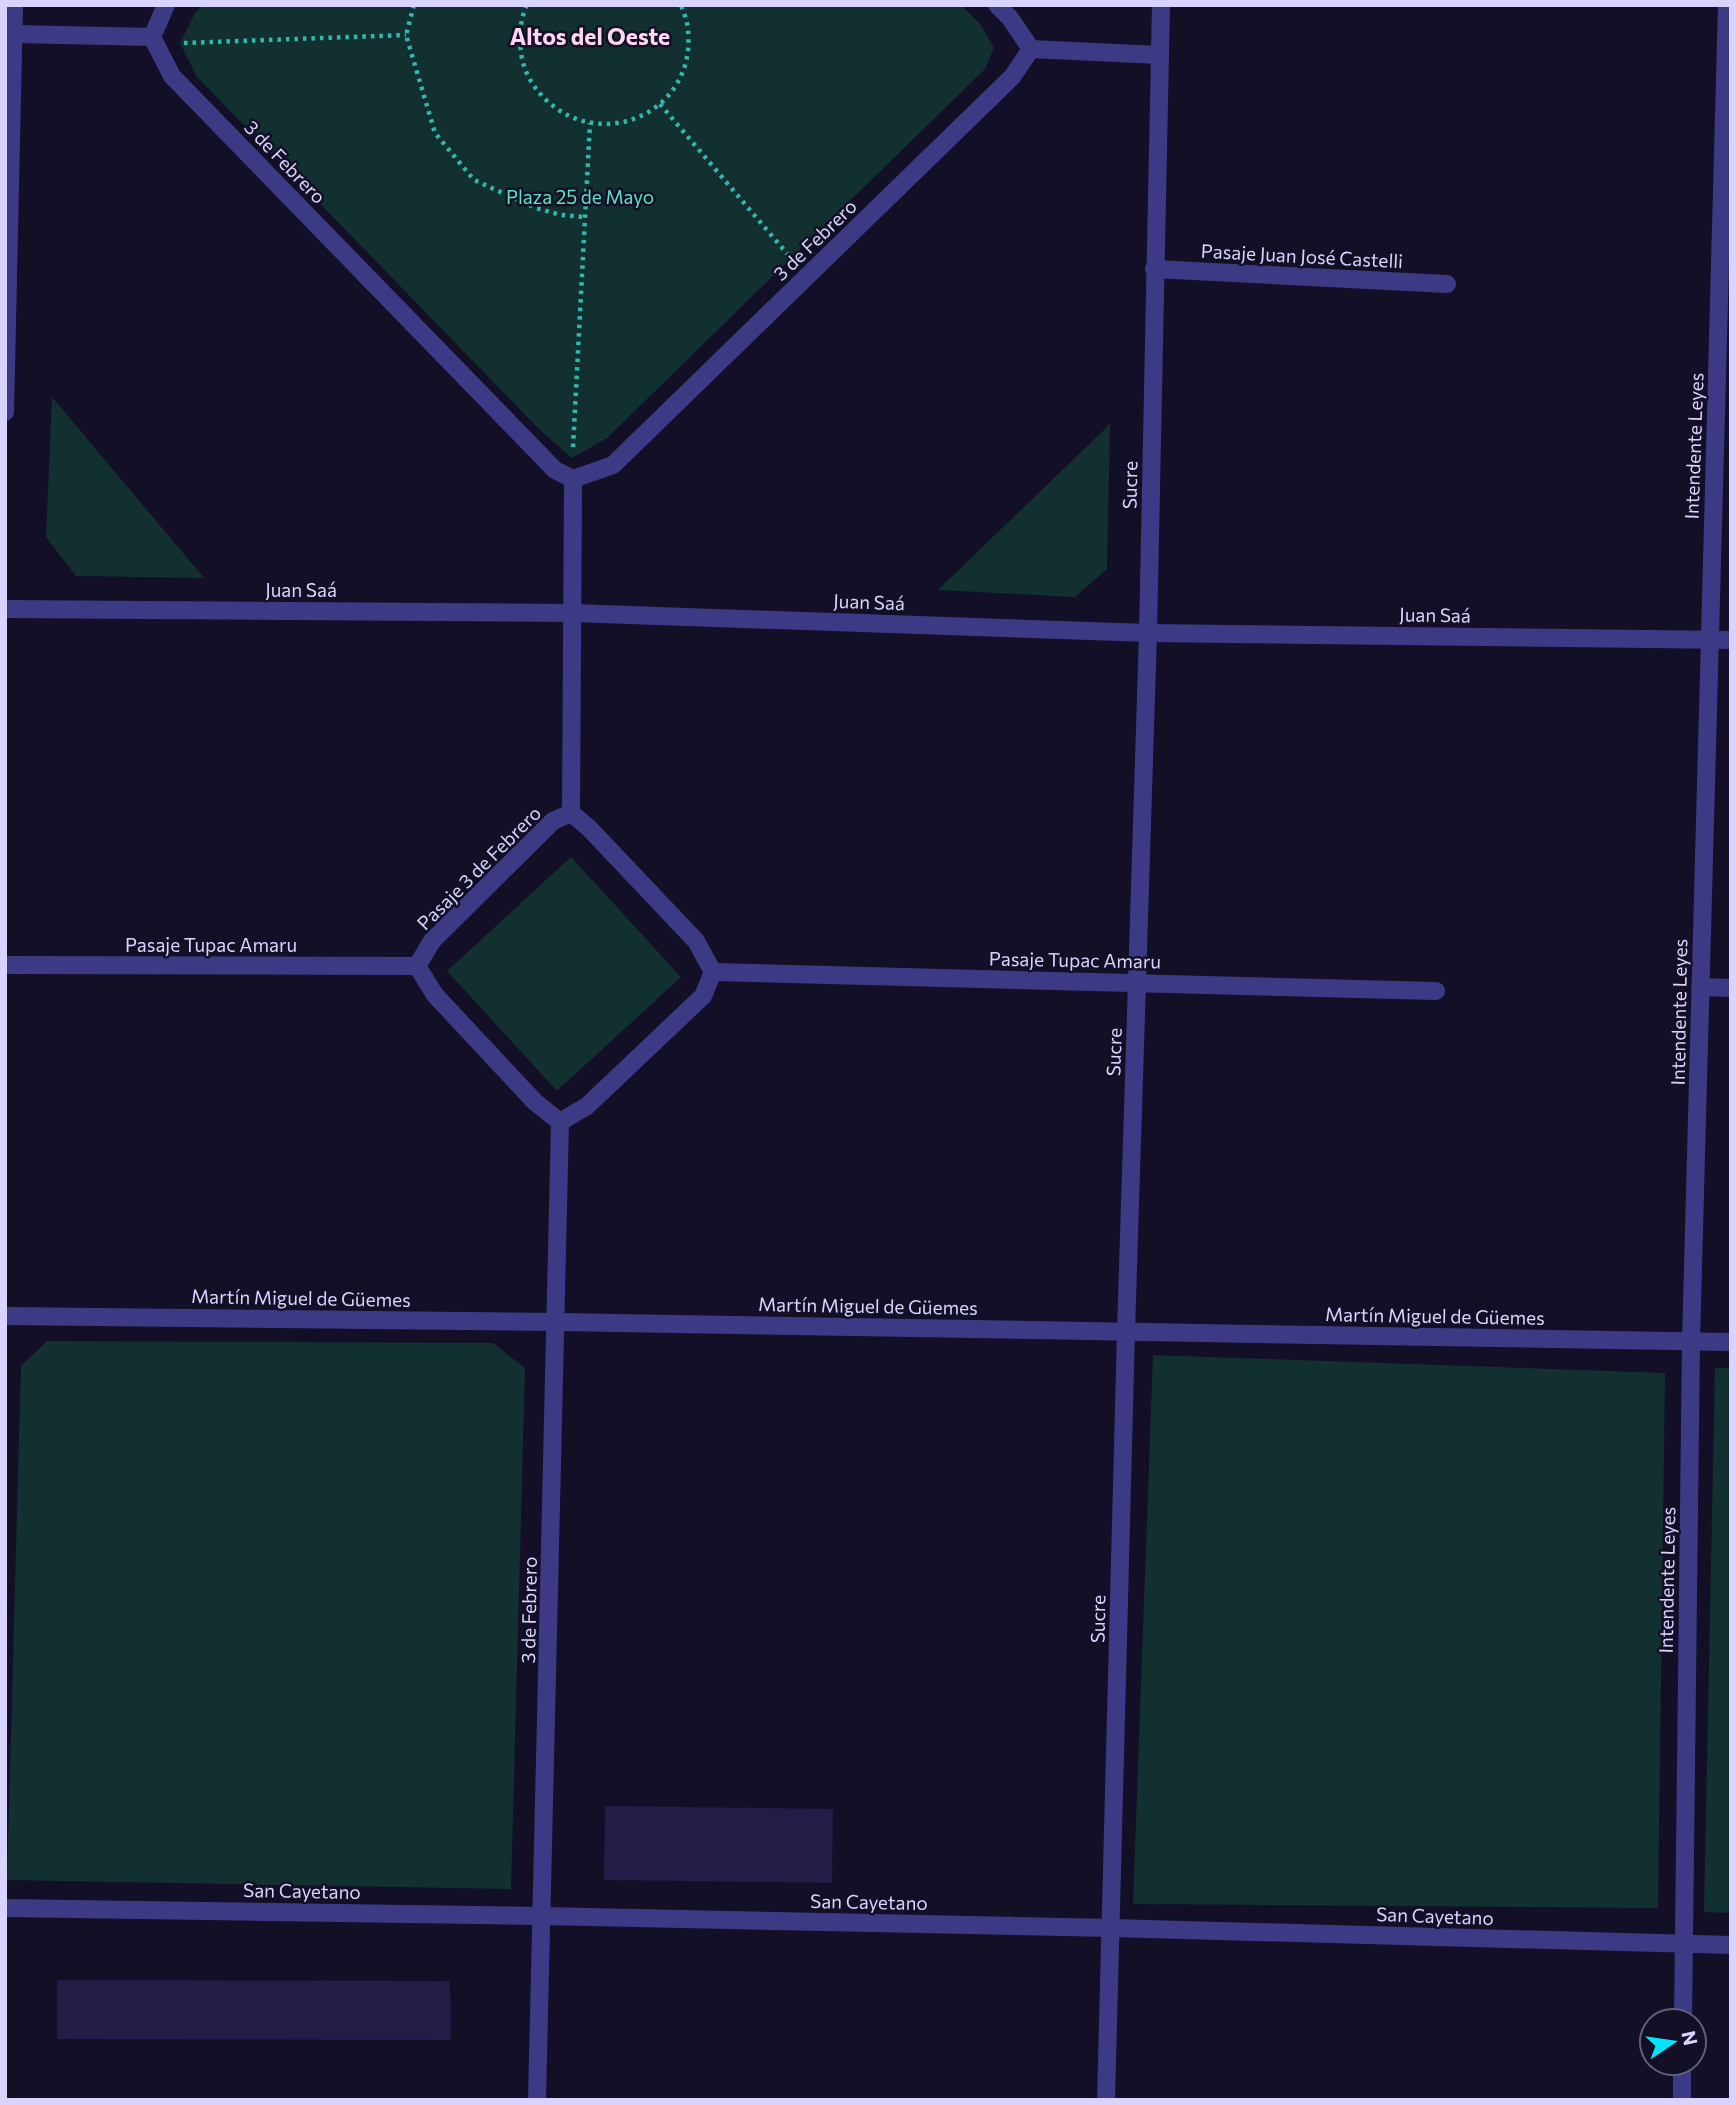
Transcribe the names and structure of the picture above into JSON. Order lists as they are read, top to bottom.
{
  "streets": {
    "street": [
      "3 de Febrero",
      "Pasaje Juan José Castelli",
      "Intendente Leyes",
      "Sucre",
      "Juan Saá",
      "Pasaje 3 de Febrero",
      "Pasaje Tupac Amaru",
      "Martín Miguel de Güemes",
      "San Cayetano"
    ]
  },
  "crossings": [
    ["3 de Febrero", "Martín Miguel de Güemes"],
    ["3 de Febrero", "San Cayetano"],
    ["Pasaje Juan José Castelli", "Sucre"],
    ["Intendente Leyes", "Juan Saá"],
    ["Intendente Leyes", "Martín Miguel de Güemes"],
    ["Intendente Leyes", "San Cayetano"],
    ["Sucre", "Juan Saá"],
    ["Sucre", "Pasaje Tupac Amaru"],
    ["Sucre", "Martín Miguel de Güemes"],
    ["Sucre", "San Cayetano"],
    ["Pasaje 3 de Febrero", "Pasaje Tupac Amaru"]
  ],
  "districts": ["Altos del Oeste"],
  "parks": ["Plaza 25 de Mayo"],
  "north": "right"
}
